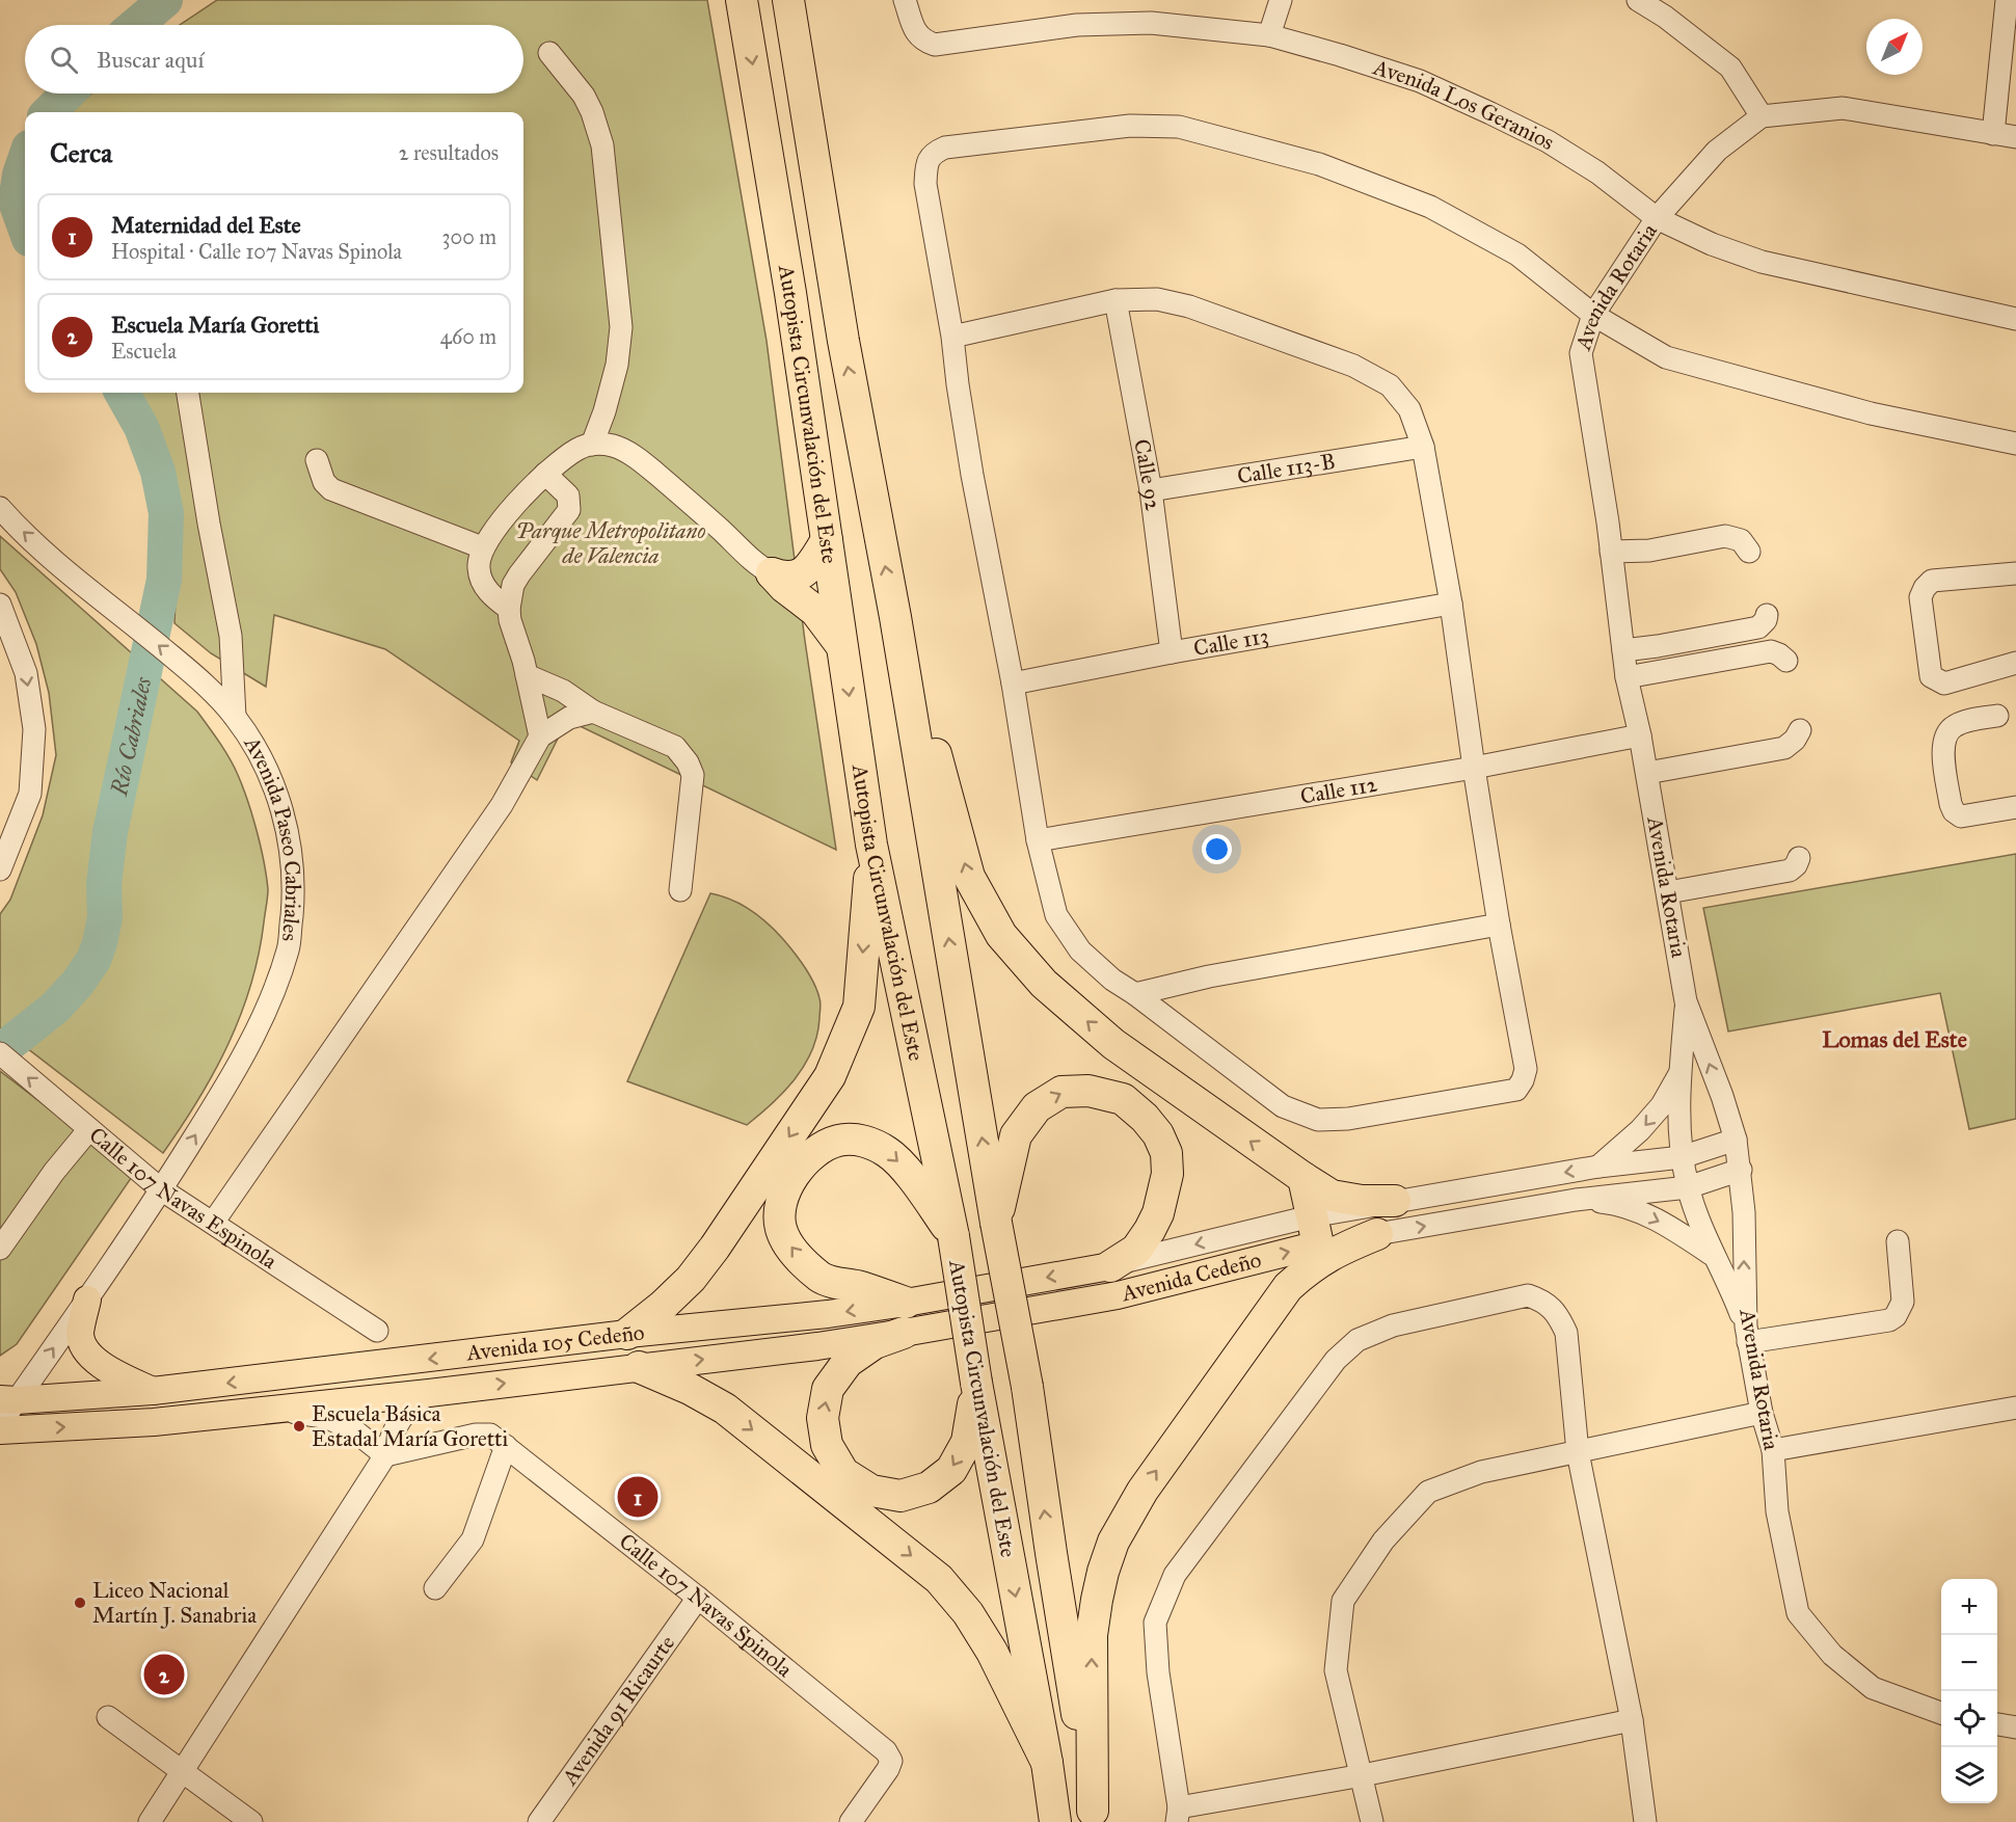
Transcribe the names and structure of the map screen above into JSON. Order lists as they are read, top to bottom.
{
  "streets": {
    "highway": ["Autopista Circunvalación del Este"],
    "main road": ["Avenida Cedeño", "Avenida 105 Cedeño"],
    "street": [
      "Avenida Los Geranios",
      "Avenida Rotaria",
      "Calle 113-B",
      "Calle 92",
      "Calle 113",
      "Calle 112",
      "Avenida Paseo Cabriales",
      "Calle 107 Navas Espinola",
      "Calle 107 Navas Spinola",
      "Avenida 91 Ricaurte"
    ]
  },
  "crossings": [
    ["Avenida Los Geranios", "Avenida Rotaria"],
    ["Avenida Rotaria", "Calle 112"],
    ["Avenida Rotaria", "Avenida Cedeño"],
    ["Calle 113-B", "Calle 92"],
    ["Calle 92", "Calle 113"],
    ["Avenida Paseo Cabriales", "Calle 107 Navas Espinola"],
    ["Avenida Paseo Cabriales", "Avenida 105 Cedeño"],
    ["Avenida Cedeño", "Avenida 105 Cedeño"],
    ["Calle 107 Navas Spinola", "Avenida 91 Ricaurte"]
  ],
  "districts": ["Lomas del Este"],
  "water": ["Río Cabriales"],
  "parks": ["Parque Metropolitano de Valencia"],
  "places": ["Escuela Básica Estadal María Goretti", "Liceo Nacional Martín J. Sanabria"],
  "north": "top right",
  "page": {
    "search": "Buscar aquí",
    "heading": ["Cerca", "2 resultados"],
    "list": [
      {
        "mark": "1",
        "name": "Maternidad del Este",
        "note": "Hospital · Calle 107 Navas Spinola",
        "value": "300 m"
      },
      {
        "mark": "2",
        "name": "Escuela María Goretti",
        "note": "Escuela",
        "value": "460 m"
      }
    ],
    "pins": ["1", "2"],
    "map_buttons": ["+", "−"]
  }
}
